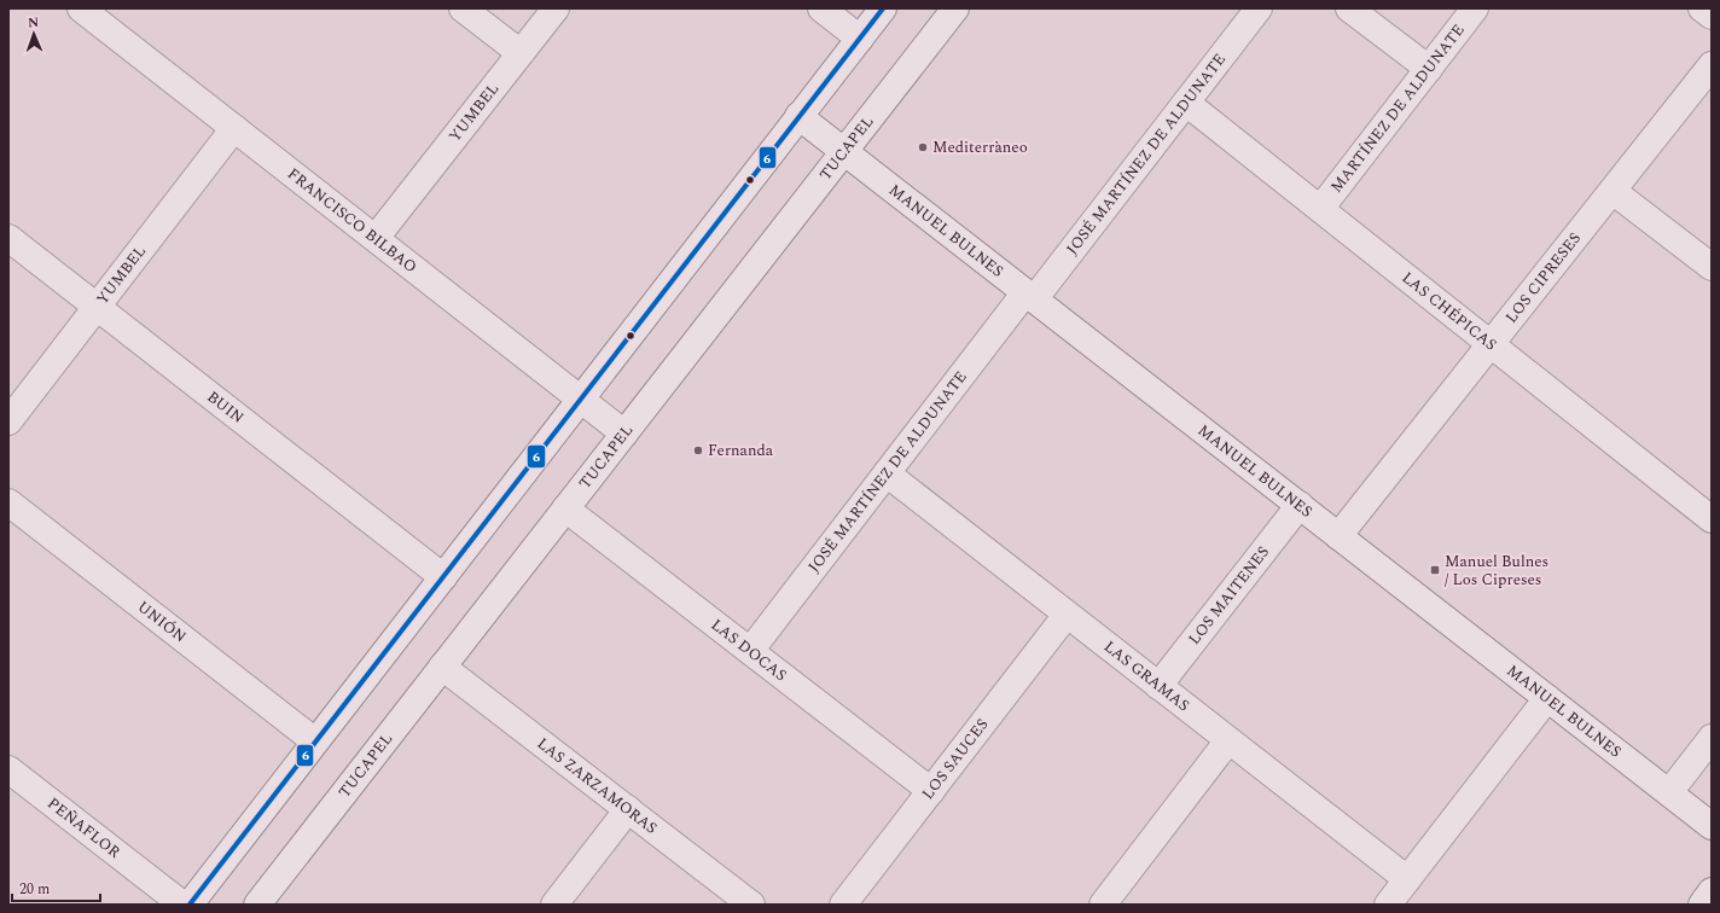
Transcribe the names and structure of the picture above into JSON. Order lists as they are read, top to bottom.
{
  "streets": {
    "street": [
      "MARTÍNEZ DE ALDUNATE",
      "YUMBEL",
      "TUCAPEL",
      "JOSÉ MARTÍNEZ DE ALDUNATE",
      "FRANCISCO BILBAO",
      "MANUEL BULNES",
      "LOS CIPRESES",
      "LAS CHÉPICAS",
      "BUIN",
      "LOS MAITENES",
      "UNIÓN",
      "LAS DOCAS",
      "LAS GRAMAS",
      "LOS SAUCES",
      "LAS ZARZAMORAS",
      "PEÑAFLOR"
    ]
  },
  "crossings": [
    ["MARTÍNEZ DE ALDUNATE", "LAS CHÉPICAS"],
    ["YUMBEL", "FRANCISCO BILBAO"],
    ["YUMBEL", "BUIN"],
    ["TUCAPEL", "FRANCISCO BILBAO"],
    ["TUCAPEL", "MANUEL BULNES"],
    ["TUCAPEL", "LAS DOCAS"],
    ["TUCAPEL", "LAS ZARZAMORAS"],
    ["JOSÉ MARTÍNEZ DE ALDUNATE", "MANUEL BULNES"],
    ["JOSÉ MARTÍNEZ DE ALDUNATE", "LAS CHÉPICAS"],
    ["JOSÉ MARTÍNEZ DE ALDUNATE", "LAS DOCAS"],
    ["JOSÉ MARTÍNEZ DE ALDUNATE", "LAS GRAMAS"],
    ["MANUEL BULNES", "LOS CIPRESES"],
    ["MANUEL BULNES", "LOS MAITENES"],
    ["LOS CIPRESES", "LAS CHÉPICAS"],
    ["LOS MAITENES", "LAS GRAMAS"],
    ["LAS DOCAS", "LOS SAUCES"],
    ["LAS GRAMAS", "LOS SAUCES"]
  ],
  "places": {
    "other": ["Mediterràneo", "Fernanda"],
    "transit": ["Manuel Bulnes / Los Cipreses"]
  },
  "lines": ["transit line 6"],
  "scale_bar": "20 m",
  "north": "top"
}
